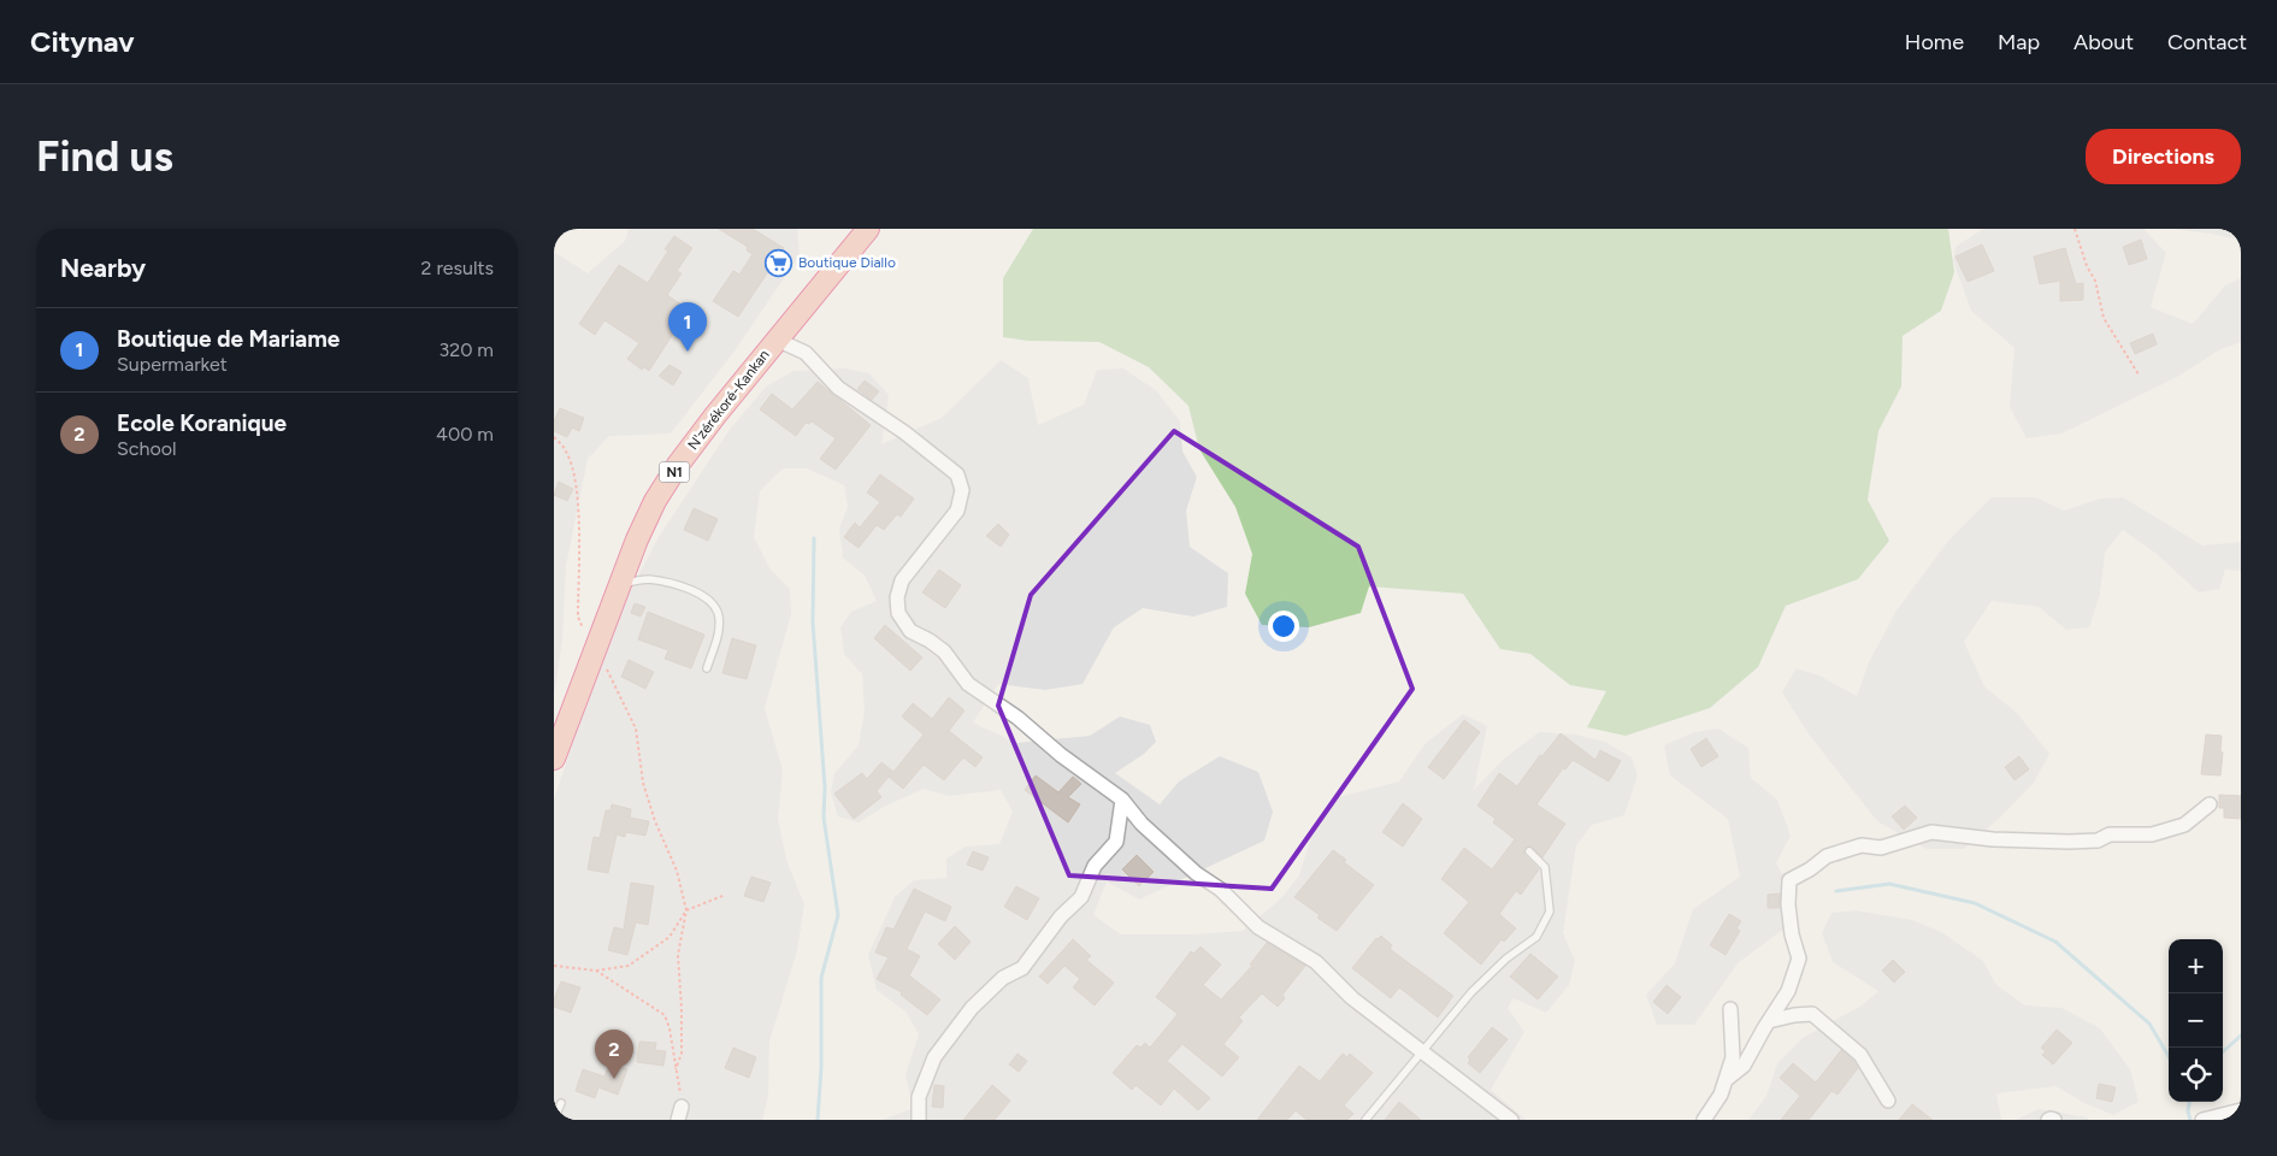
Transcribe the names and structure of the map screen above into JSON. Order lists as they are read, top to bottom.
{
  "streets": {
    "highway": ["N'zérékoré-Kankan", "N1"]
  },
  "places": {
    "supermarket": ["Boutique Diallo"]
  },
  "page": {
    "header": "Citynav",
    "nav": [
      "Home",
      "Map",
      "About",
      "Contact"
    ],
    "buttons": "Directions",
    "title": "Find us",
    "heading": ["Nearby", "2 results"],
    "pins": ["1", "2"],
    "list": [
      {
        "mark": "1",
        "name": "Boutique de Mariame",
        "note": "Supermarket",
        "value": "320 m"
      },
      {
        "mark": "2",
        "name": "Ecole Koranique",
        "note": "School",
        "value": "400 m"
      }
    ],
    "map_buttons": ["+", "−"]
  }
}
